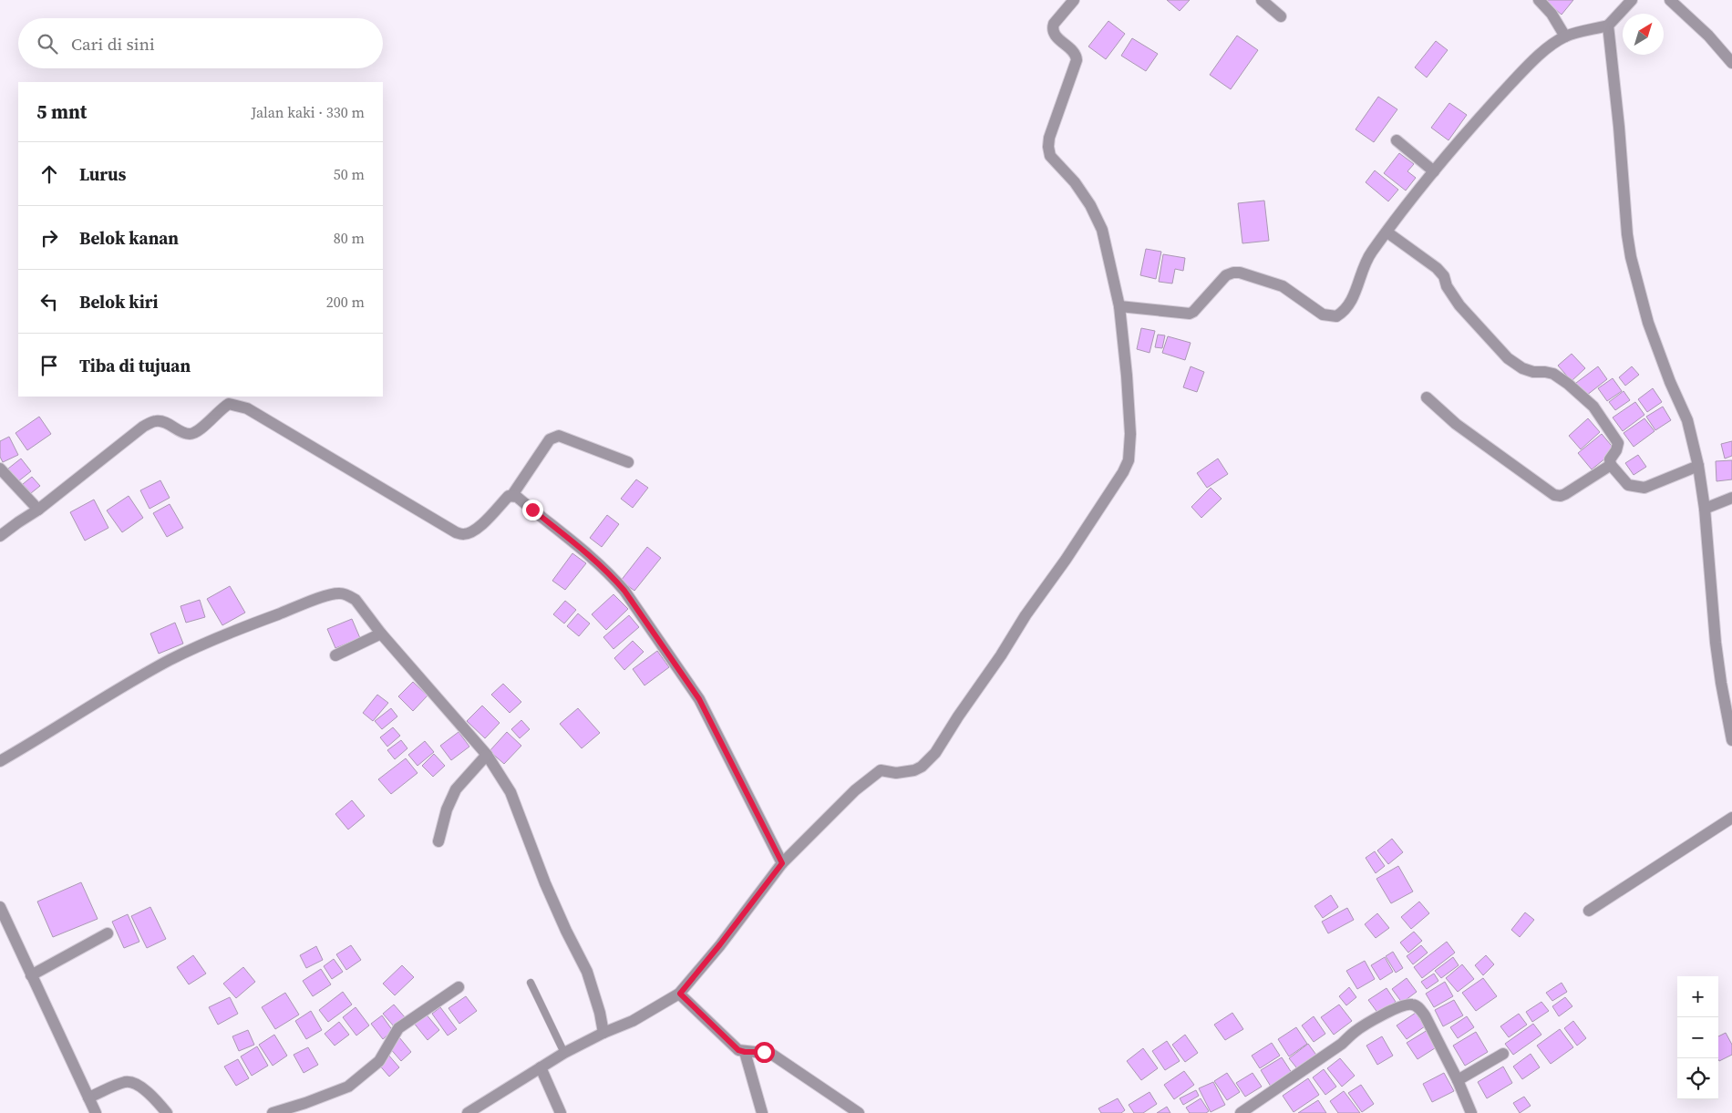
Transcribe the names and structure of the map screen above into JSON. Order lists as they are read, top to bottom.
{
  "north": "top right",
  "page": {
    "search": "Cari di sini",
    "heading": ["5 mnt", "Jalan kaki · 330 m"],
    "list": [
      ["Lurus", "50 m"],
      ["Belok kanan", "80 m"],
      ["Belok kiri", "200 m"],
      "Tiba di tujuan"
    ],
    "map_buttons": ["+", "−"]
  }
}
